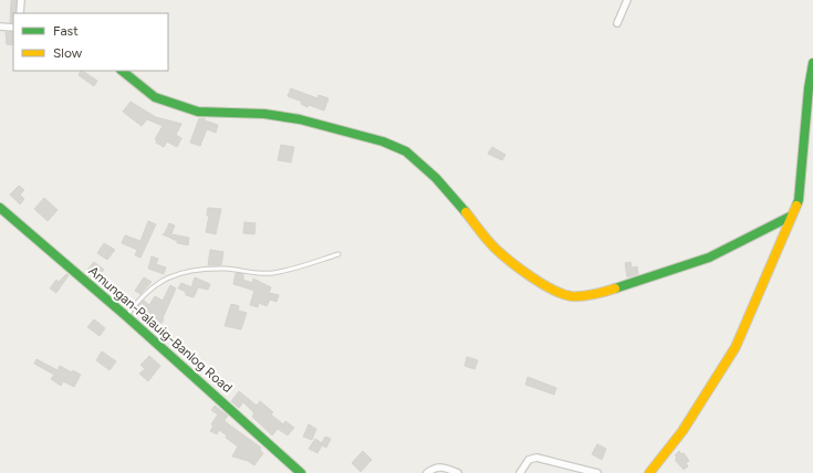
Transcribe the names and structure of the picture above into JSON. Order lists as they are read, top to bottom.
{
  "streets": {
    "street": ["Amungan-Palauig-Banlog Road"]
  },
  "legend": ["Fast", "Slow"]
}
